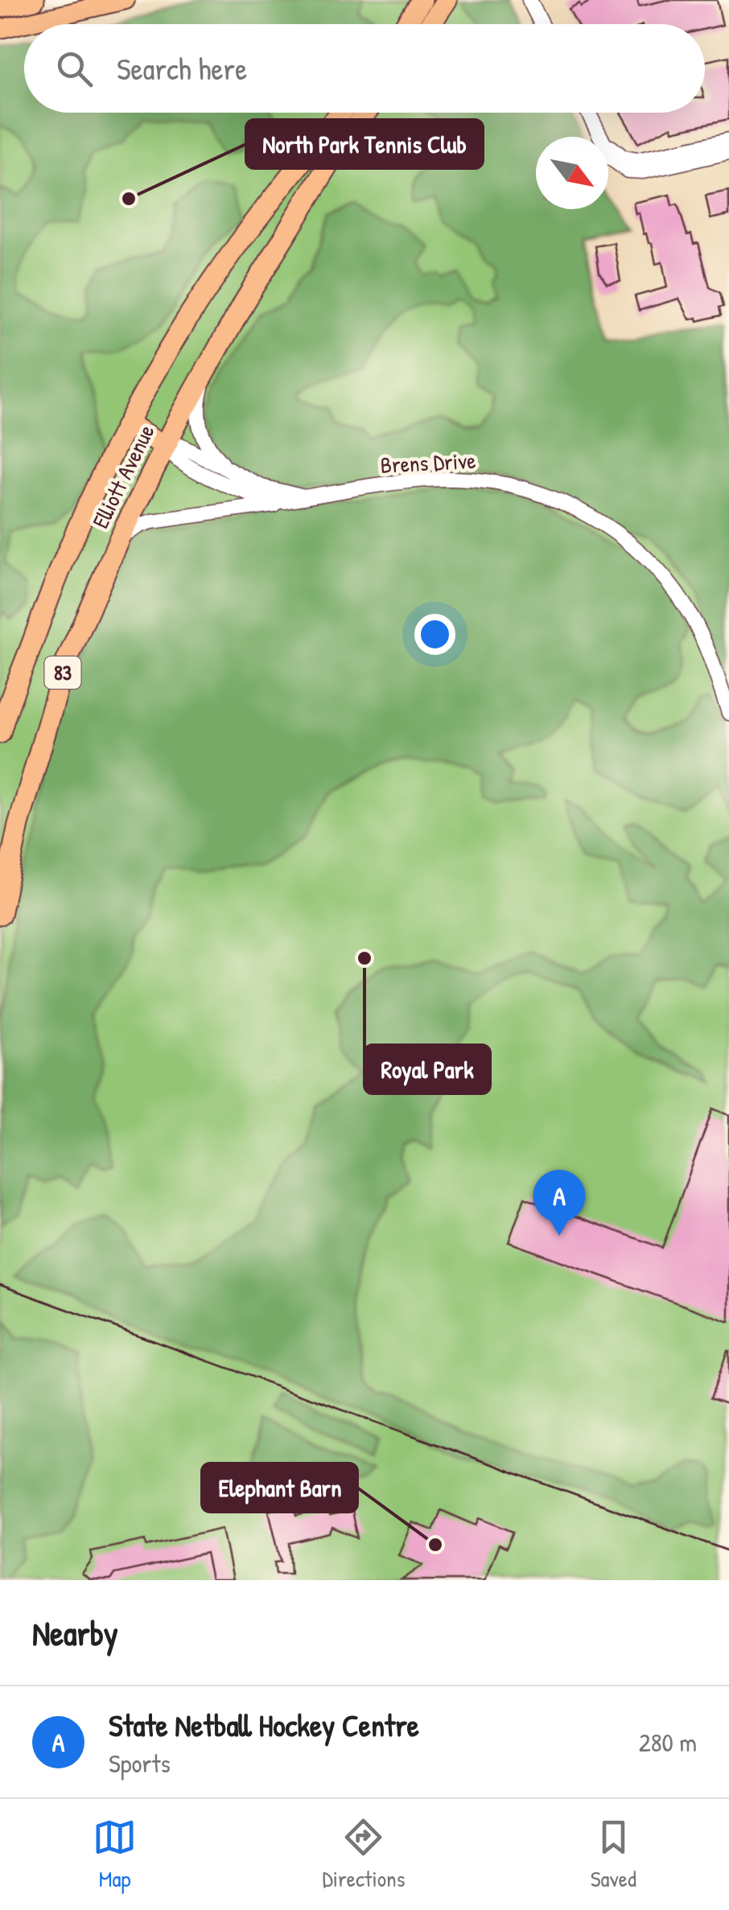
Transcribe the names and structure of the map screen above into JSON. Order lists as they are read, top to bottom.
{
  "streets": {
    "highway": ["Elliott Avenue", "83"],
    "street": ["Brens Drive"]
  },
  "crossings": [
    ["Brens Drive", "Elliott Avenue"]
  ],
  "places": ["North Park Tennis Club", "Royal Park", "Elephant Barn"],
  "north": "bottom right",
  "page": {
    "search": "Search here",
    "pins": "A",
    "heading": "Nearby",
    "list": [
      {
        "mark": "A",
        "name": "State Netball Hockey Centre",
        "note": "Sports",
        "value": "280 m"
      }
    ],
    "nav": ["Map", "Directions", "Saved"]
  }
}
